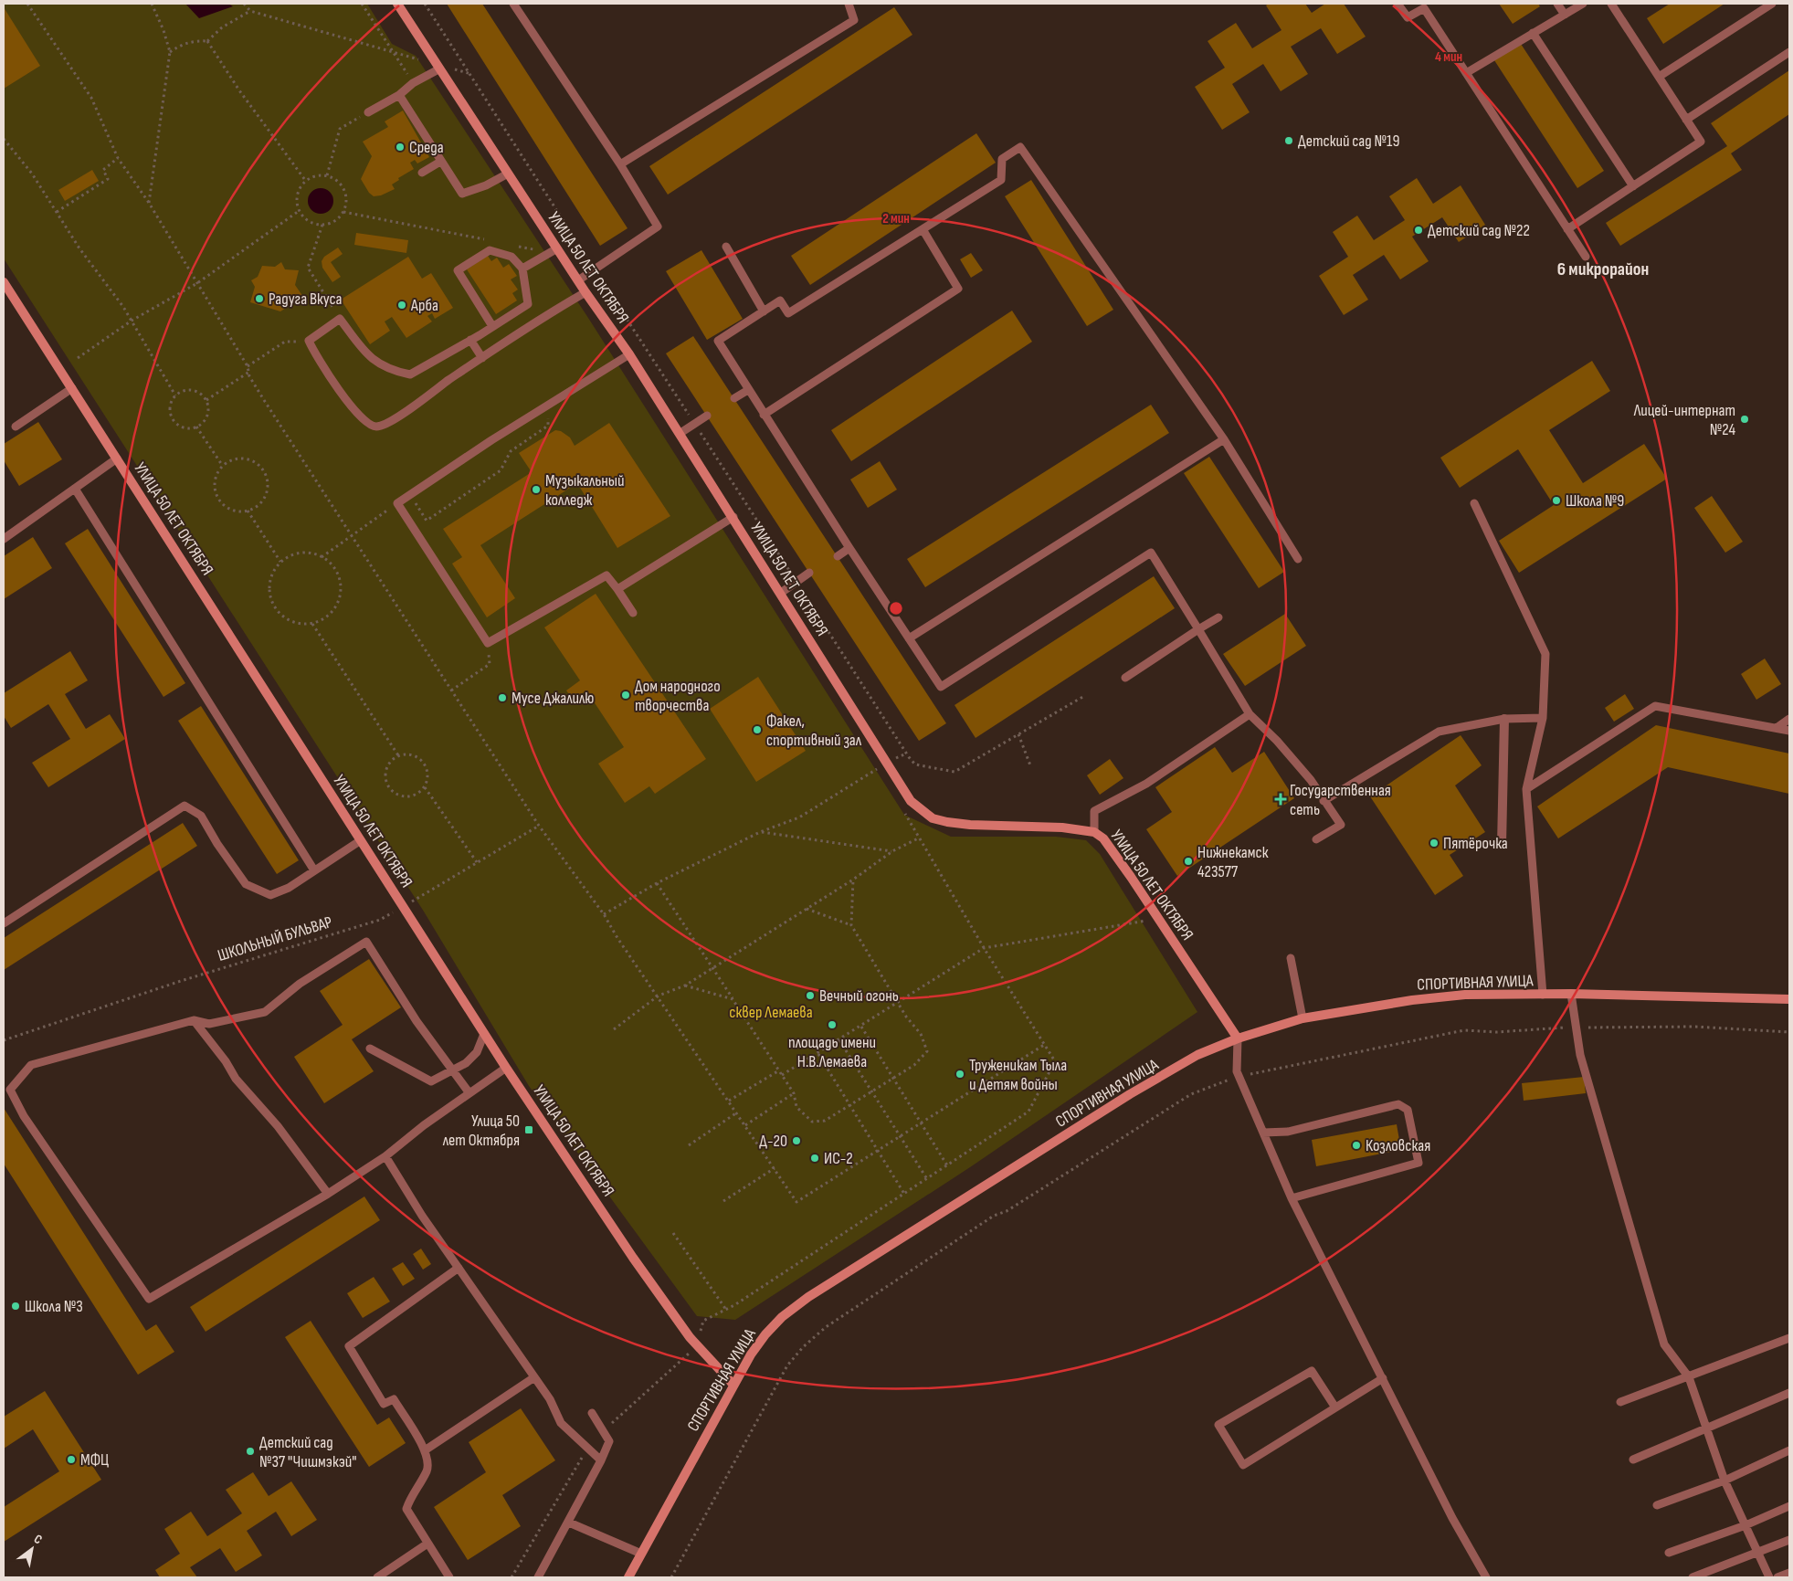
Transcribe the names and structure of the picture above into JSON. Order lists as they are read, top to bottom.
{
  "streets": {
    "street": ["УЛИЦА 50 ЛЕТ ОКТЯБРЯ", "СПОРТИВНАЯ УЛИЦА"],
    "path": ["ШКОЛЬНЫЙ БУЛЬВАР"]
  },
  "crossings": [
    ["УЛИЦА 50 ЛЕТ ОКТЯБРЯ", "ШКОЛЬНЫЙ БУЛЬВАР"],
    ["УЛИЦА 50 ЛЕТ ОКТЯБРЯ", "СПОРТИВНАЯ УЛИЦА"]
  ],
  "districts": ["6 микрорайон"],
  "parks": ["сквер Лемаева"],
  "places": {
    "other": [
      "Детский сад №19",
      "Среда",
      "Детский сад №22",
      "Радуга Вкуса",
      "Арба",
      "Лицей-интернат №24",
      "Музыкальный колледж",
      "Школа №9",
      "Дом народного творчества",
      "Мусе Джалилю",
      "Факел, спортивный зал",
      "Пятёрочка",
      "Нижнекамск 423577",
      "Вечный огонь",
      "площадь имени Н.В.Лемаева",
      "Труженикам Тыла и Детям войны",
      "Д-20",
      "Козловская",
      "ИС-2",
      "Школа №3",
      "Детский сад №37 \"Чишмэкэй\"",
      "МФЦ"
    ],
    "health": ["Государственная сеть"],
    "transit": ["Улица 50 лет Октября"]
  },
  "north": "top right",
  "rings": ["4 мин", "2 мин"]
}
